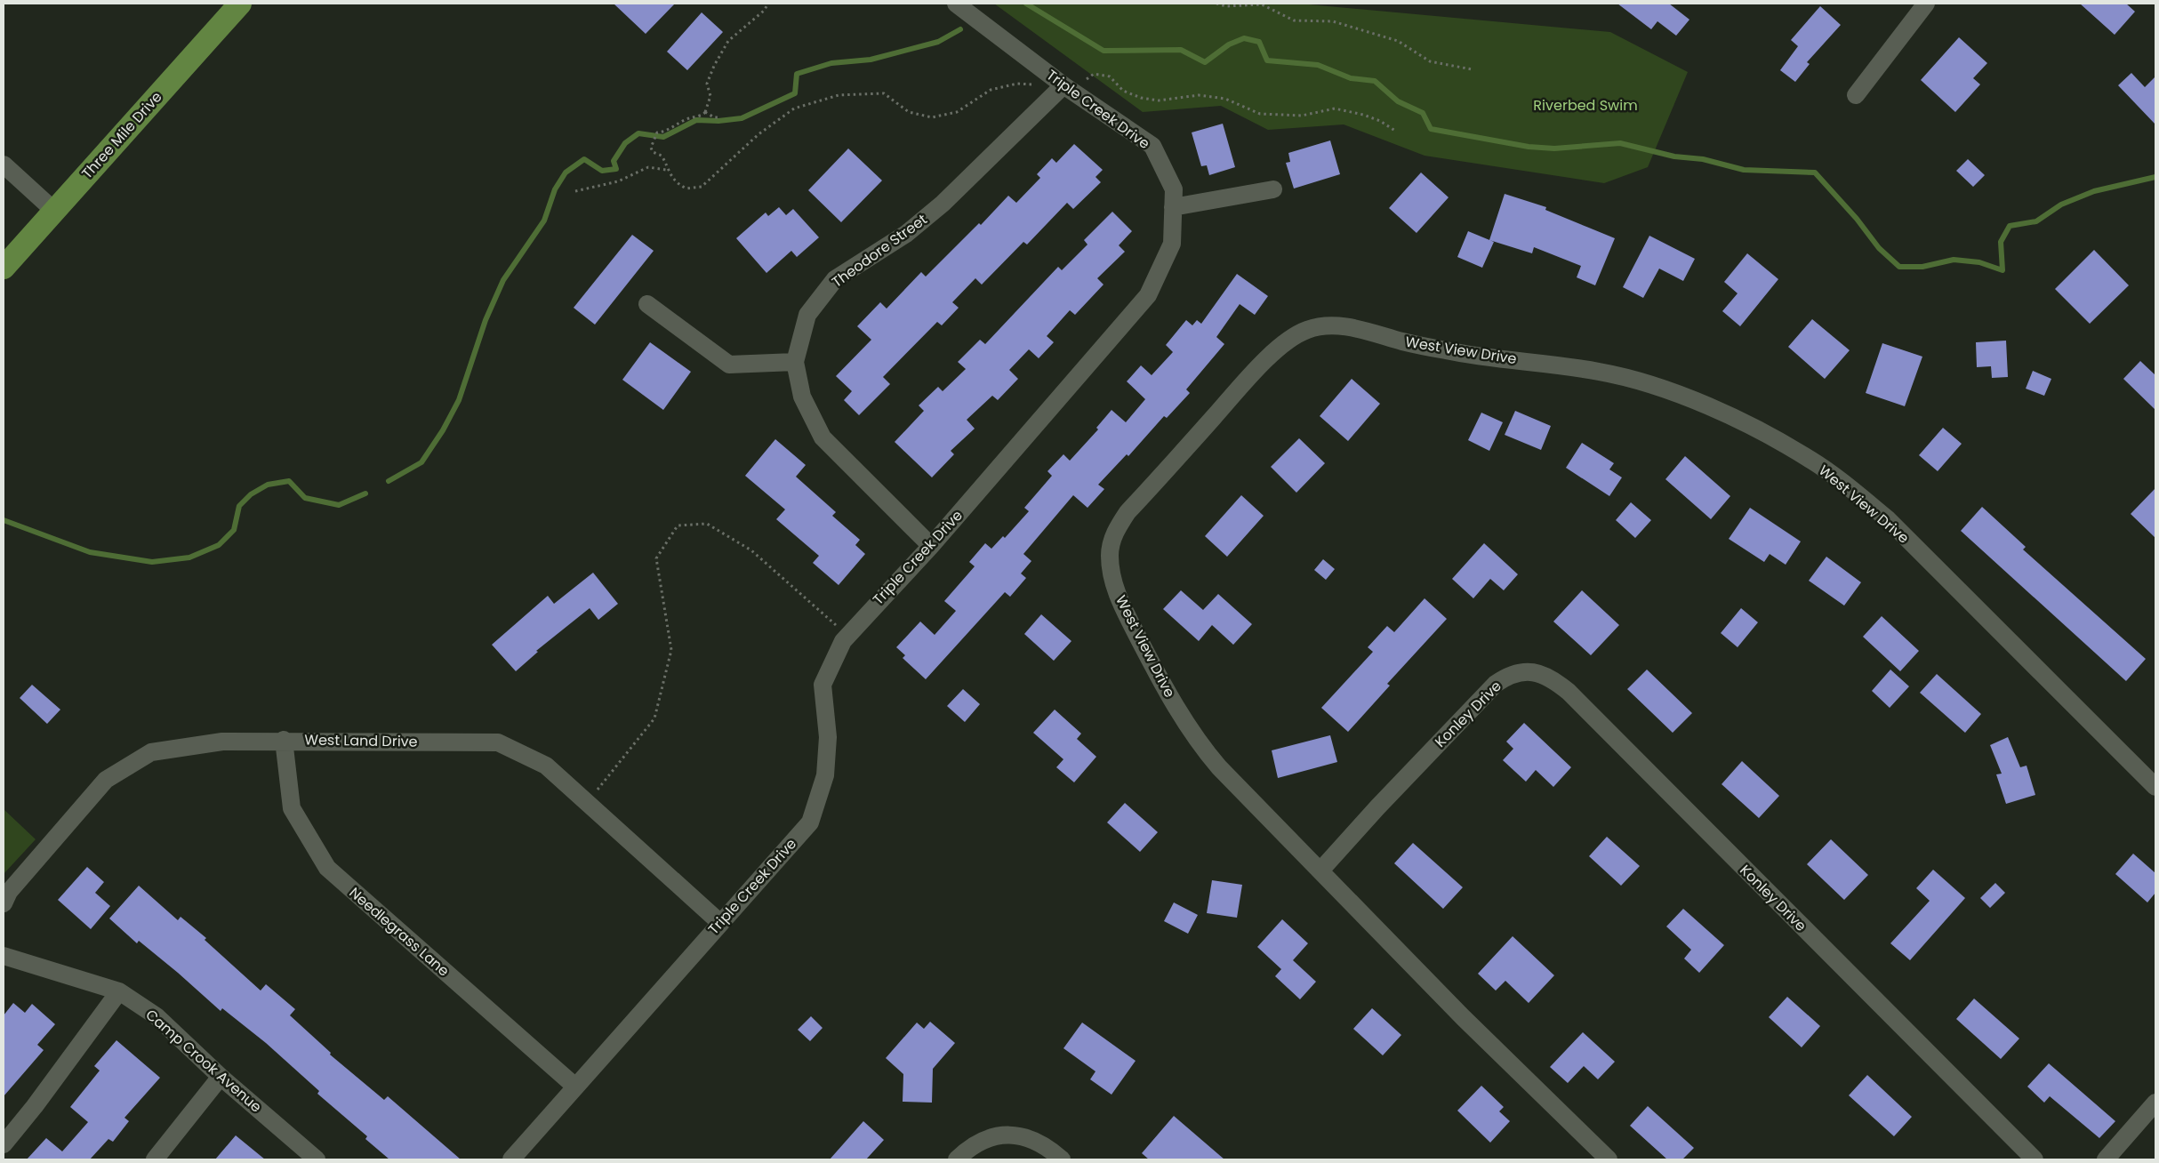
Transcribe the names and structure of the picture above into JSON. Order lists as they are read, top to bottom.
{
  "streets": {
    "main road": ["Three Mile Drive"],
    "street": [
      "Triple Creek Drive",
      "Theodore Street",
      "West View Drive",
      "Konley Drive",
      "West Land Drive",
      "Needlegrass Lane",
      "Camp Crook Avenue"
    ]
  },
  "crossings": [
    ["Triple Creek Drive", "Theodore Street"],
    ["Triple Creek Drive", "West Land Drive"],
    ["Triple Creek Drive", "Needlegrass Lane"],
    ["West View Drive", "Konley Drive"],
    ["West Land Drive", "Needlegrass Lane"]
  ],
  "parks": ["Riverbed Swim"]
}
